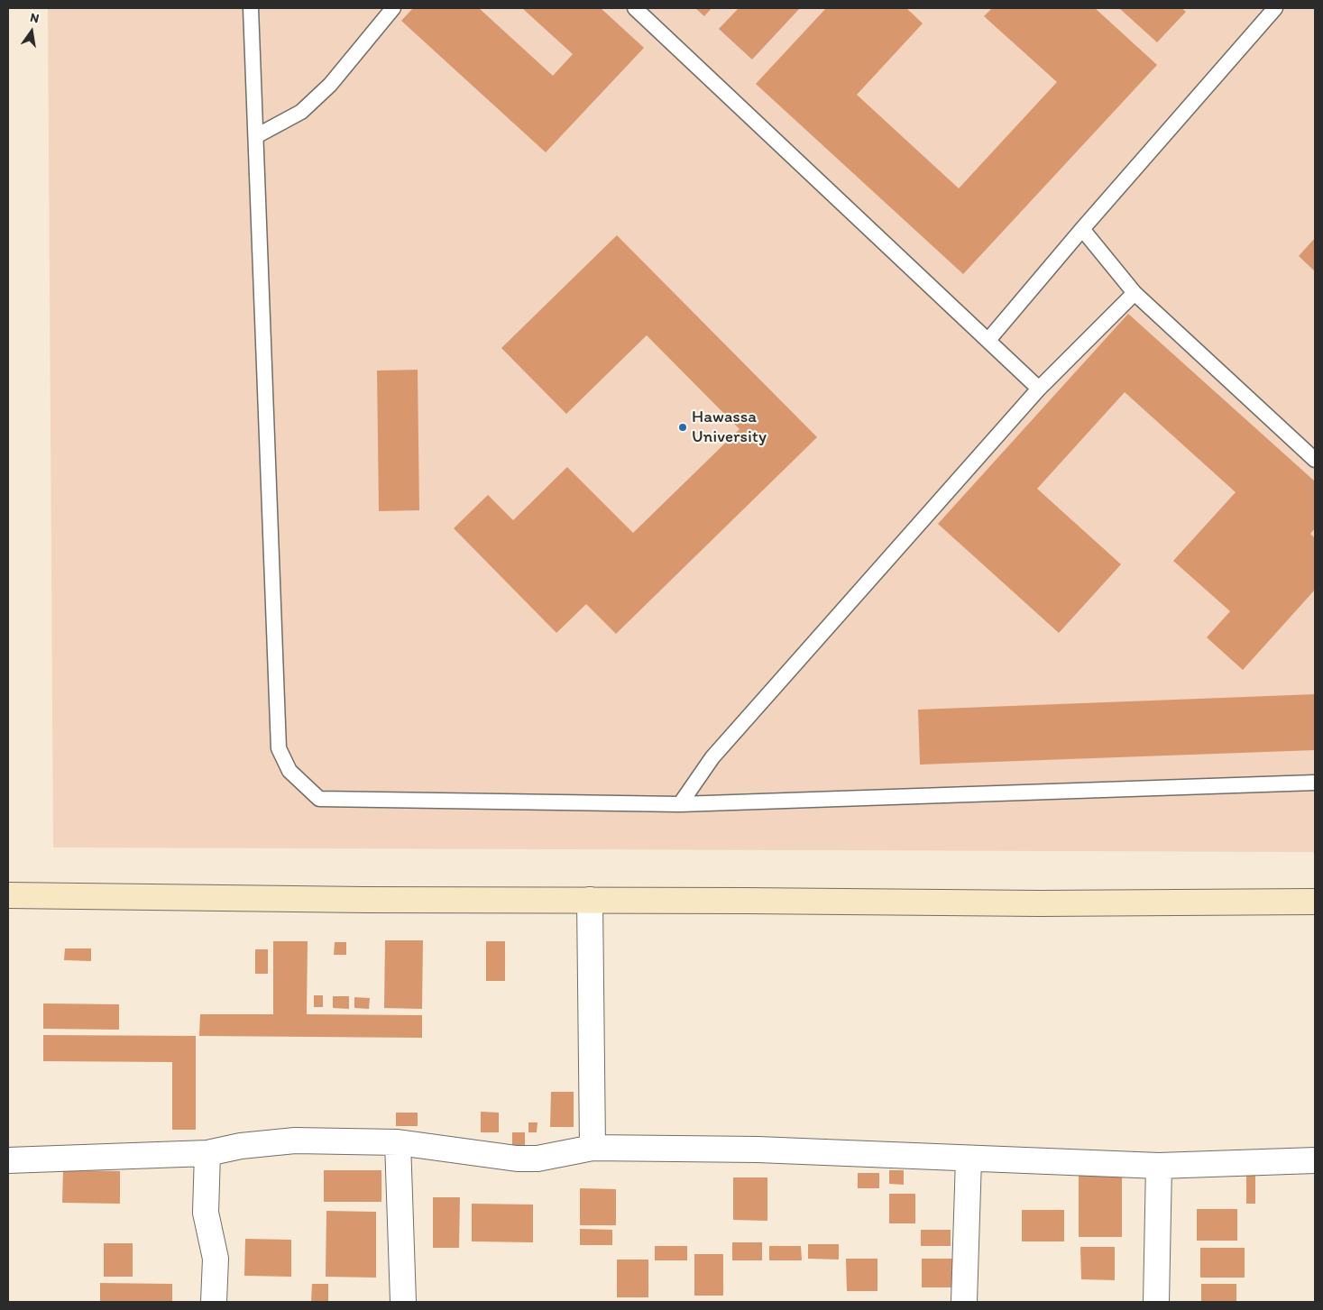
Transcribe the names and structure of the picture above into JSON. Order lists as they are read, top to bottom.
{
  "places": ["Hawassa University"],
  "north": "top"
}
